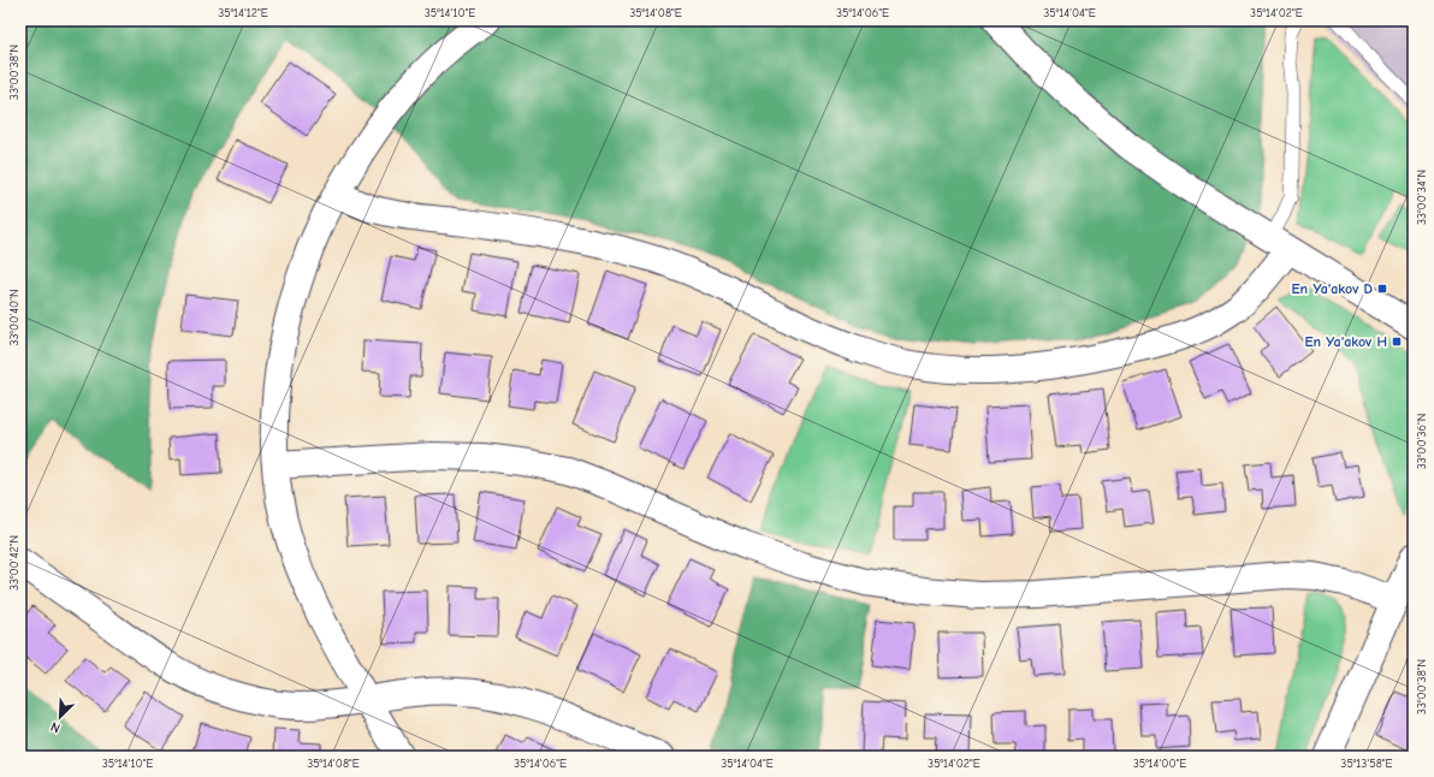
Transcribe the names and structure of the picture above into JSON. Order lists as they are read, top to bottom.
{
  "places": {
    "transit": ["En Ya'akov D", "En Ya'akov H"]
  },
  "north": "bottom left",
  "coordinates": [
    "35°14'12\"E",
    "35°14'10\"E",
    "35°14'08\"E",
    "35°14'06\"E",
    "35°14'04\"E",
    "35°14'02\"E",
    "33°00'38\"N",
    "33°00'34\"N",
    "33°00'40\"N",
    "33°00'36\"N",
    "33°00'42\"N",
    "35°14'00\"E",
    "35°13'58\"E"
  ]
}
